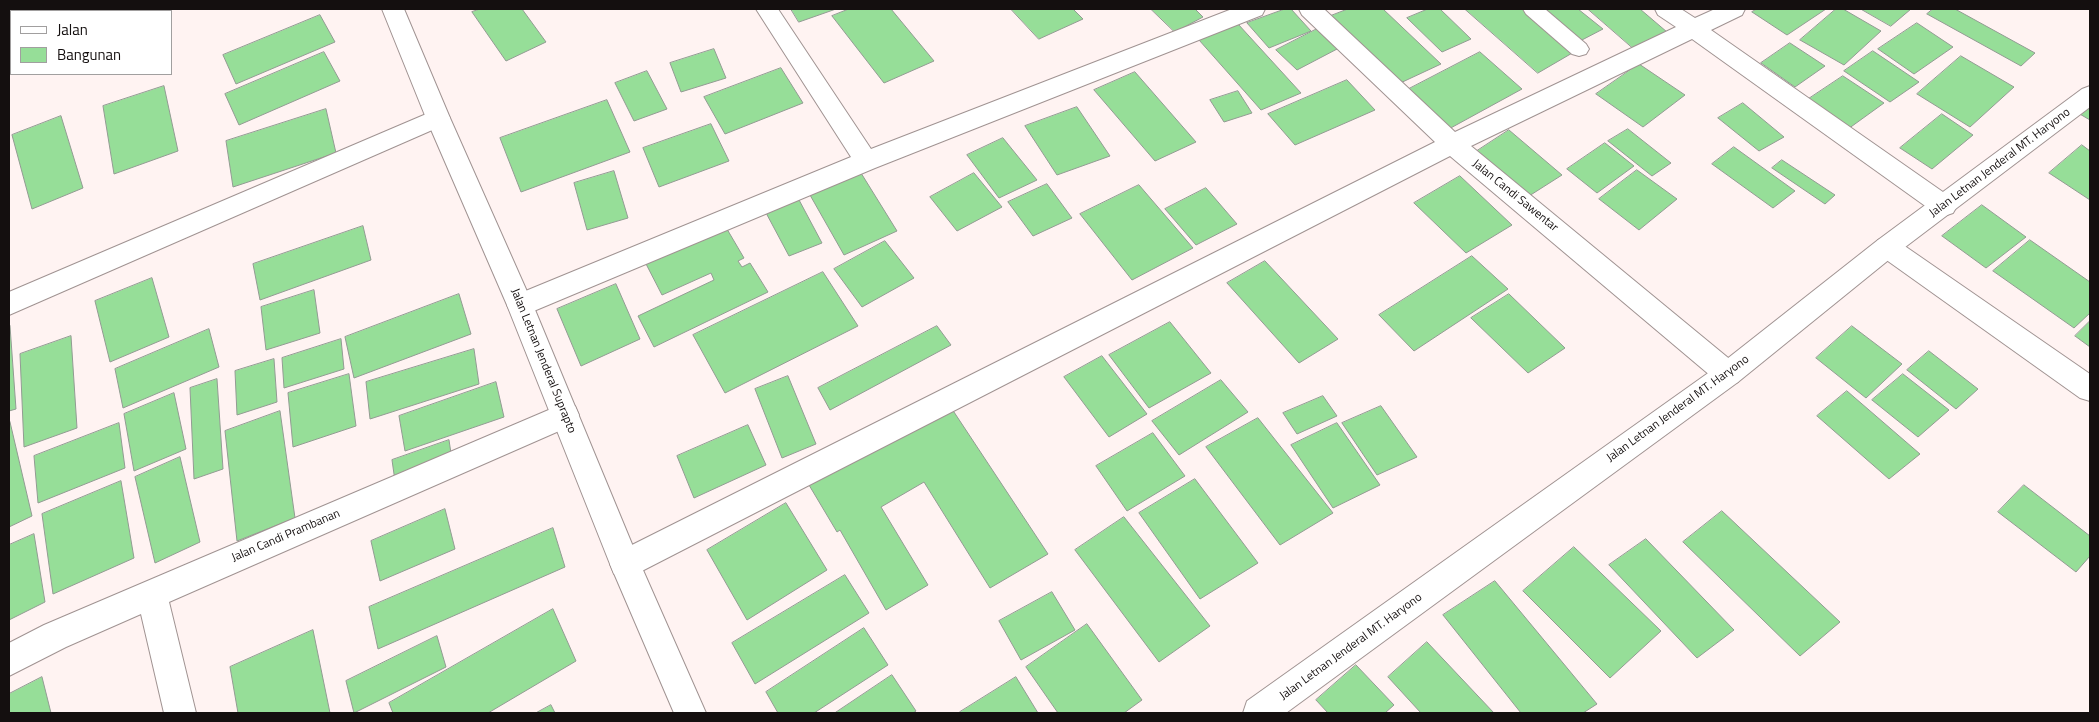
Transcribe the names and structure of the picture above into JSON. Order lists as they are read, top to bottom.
{
  "streets": {
    "street": [
      "Jalan Letnan Jenderal MT. Haryono",
      "Jalan Candi Sawentar",
      "Jalan Letnan Jenderal Suprapto",
      "Jalan Candi Prambanan"
    ]
  },
  "crossings": [
    ["Jalan Letnan Jenderal MT. Haryono", "Jalan Candi Sawentar"],
    ["Jalan Letnan Jenderal Suprapto", "Jalan Candi Prambanan"]
  ],
  "legend": ["Jalan", "Bangunan"]
}
